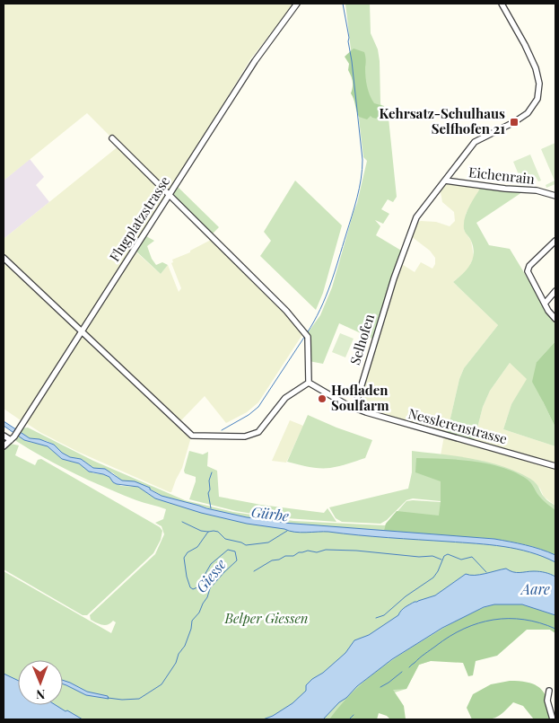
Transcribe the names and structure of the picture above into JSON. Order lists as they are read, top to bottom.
{
  "streets": {
    "street": [
      "Eichenrain",
      "Flugplatzstrasse",
      "Selhofen",
      "Nesslerenstrasse"
    ]
  },
  "crossings": [
    ["Eichenrain", "Selhofen"],
    ["Selhofen", "Nesslerenstrasse"]
  ],
  "water": ["Gürbe", "Giesse", "Aare"],
  "parks": ["Belper Giessen"],
  "places": {
    "transit": ["Kehrsatz-Schulhaus Selfhofen 21"],
    "other": ["Hofladen Soulfarm"]
  },
  "north": "bottom"
}
